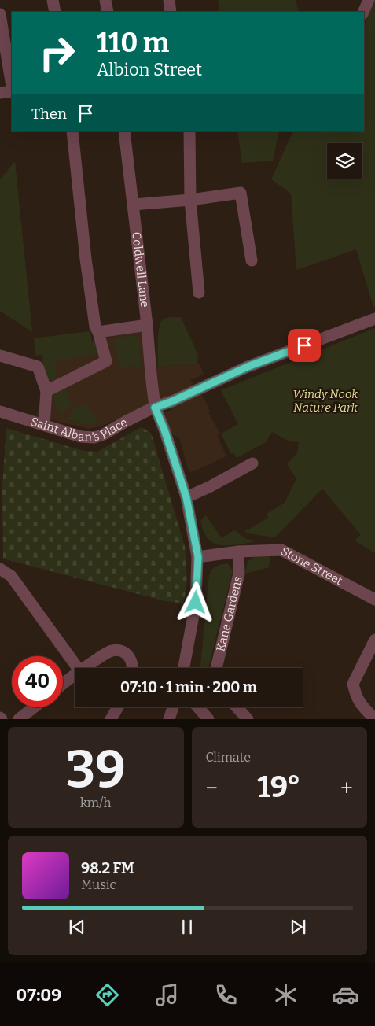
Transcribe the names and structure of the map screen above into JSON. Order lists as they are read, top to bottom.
{
  "streets": {
    "street": [
      "Coldwell Lane",
      "Saint Alban's Place",
      "Stone Street",
      "Kane Gardens"
    ]
  },
  "crossings": [
    ["Coldwell Lane", "Saint Alban's Place"],
    ["Coldwell Lane", "Stone Street"],
    ["Stone Street", "Kane Gardens"]
  ],
  "parks": ["Windy Nook Nature Park"],
  "page": {
    "turn": ["110 m", "Albion Street"],
    "then": "Then",
    "limit": "40",
    "trip": "07:10 · 1 min · 200 m",
    "tile": [
      ["39", "km/h"],
      "Climate"
    ],
    "heat": ["−", "19°", "+"],
    "song": ["98.2 FM", "Music"],
    "tabs": "07:09"
  }
}
